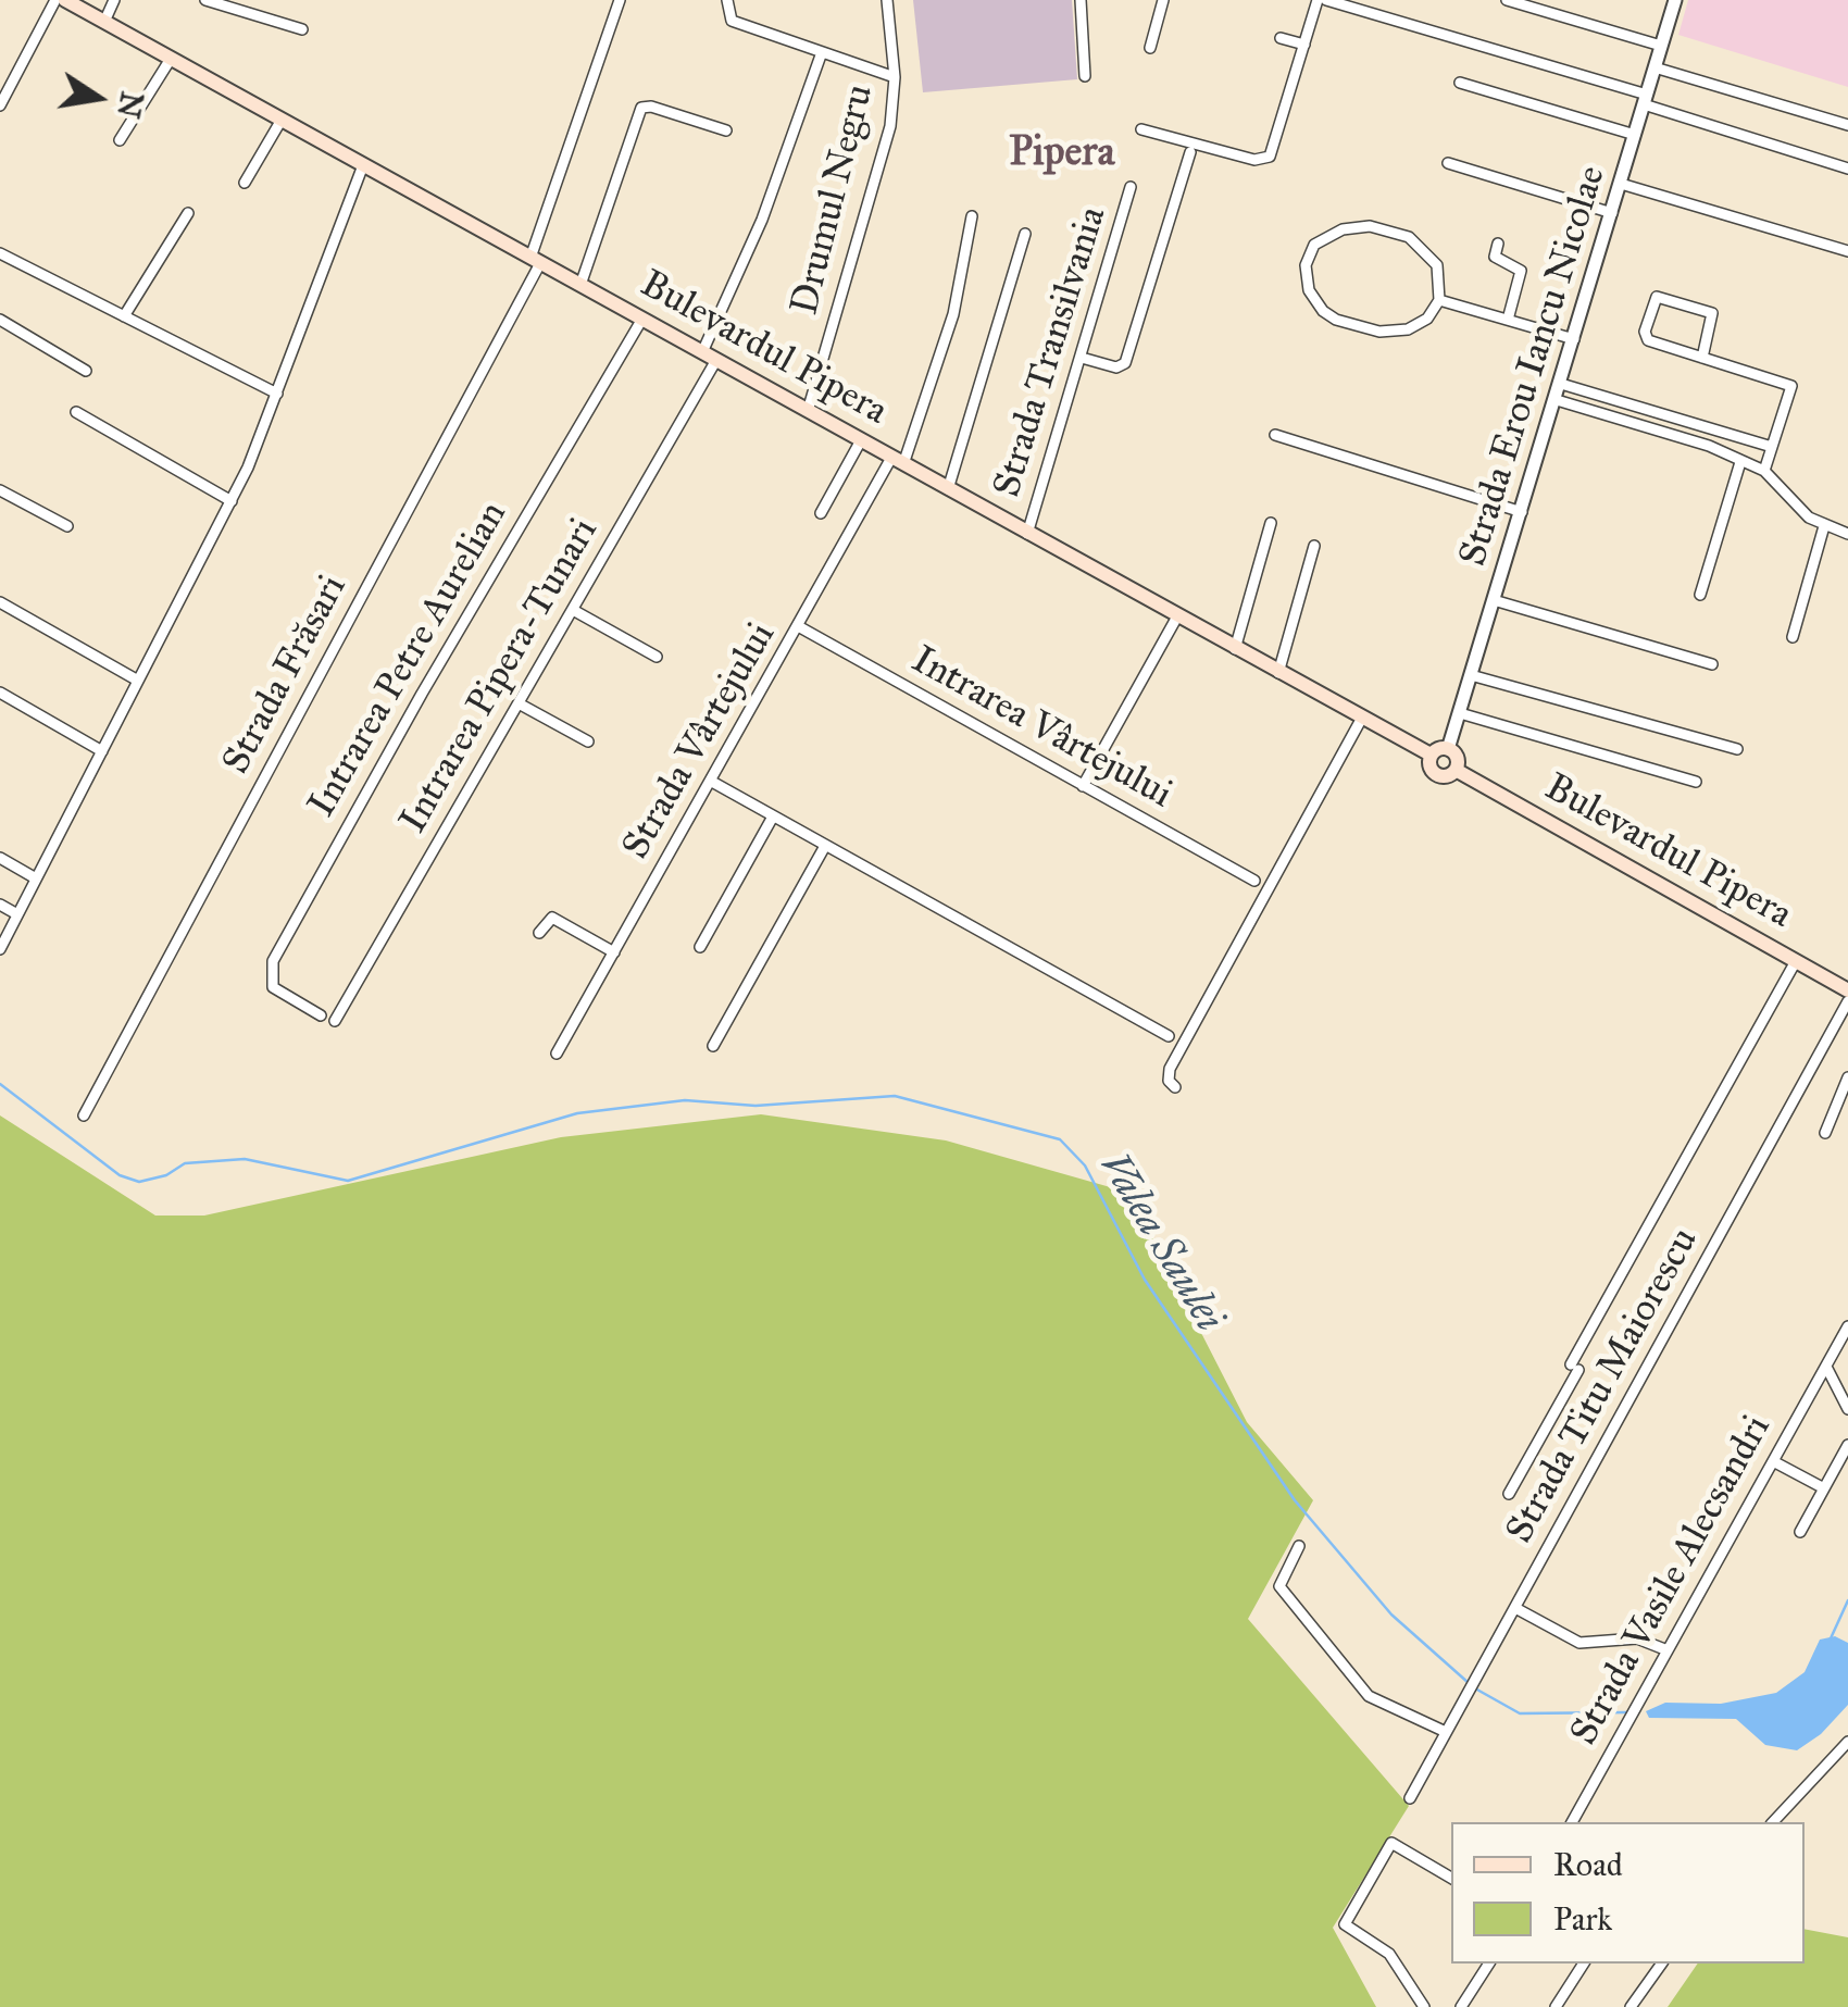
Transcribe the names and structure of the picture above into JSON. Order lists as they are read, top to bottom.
{
  "streets": {
    "main road": ["Bulevardul Pipera"],
    "street": [
      "Drumul Negru",
      "Strada Transilvania",
      "Strada Erou Iancu Nicolae",
      "Intrarea Petre Aurelian",
      "Strada Frăsari",
      "Intrarea Pipera-Tunari",
      "Intrarea Vârtejului",
      "Strada Vârtejului",
      "Strada Titu Maiorescu",
      "Strada Vasile Alecsandri"
    ]
  },
  "crossings": [
    ["Drumul Negru", "Bulevardul Pipera"],
    ["Bulevardul Pipera", "Strada Transilvania"],
    ["Bulevardul Pipera", "Strada Erou Iancu Nicolae"],
    ["Bulevardul Pipera", "Intrarea Petre Aurelian"],
    ["Bulevardul Pipera", "Strada Frăsari"],
    ["Bulevardul Pipera", "Intrarea Pipera-Tunari"],
    ["Bulevardul Pipera", "Strada Vârtejului"],
    ["Intrarea Vârtejului", "Strada Vârtejului"]
  ],
  "districts": ["Pipera"],
  "water": ["Valea Saulei"],
  "legend": ["Road", "Park"],
  "north": "right"
}
